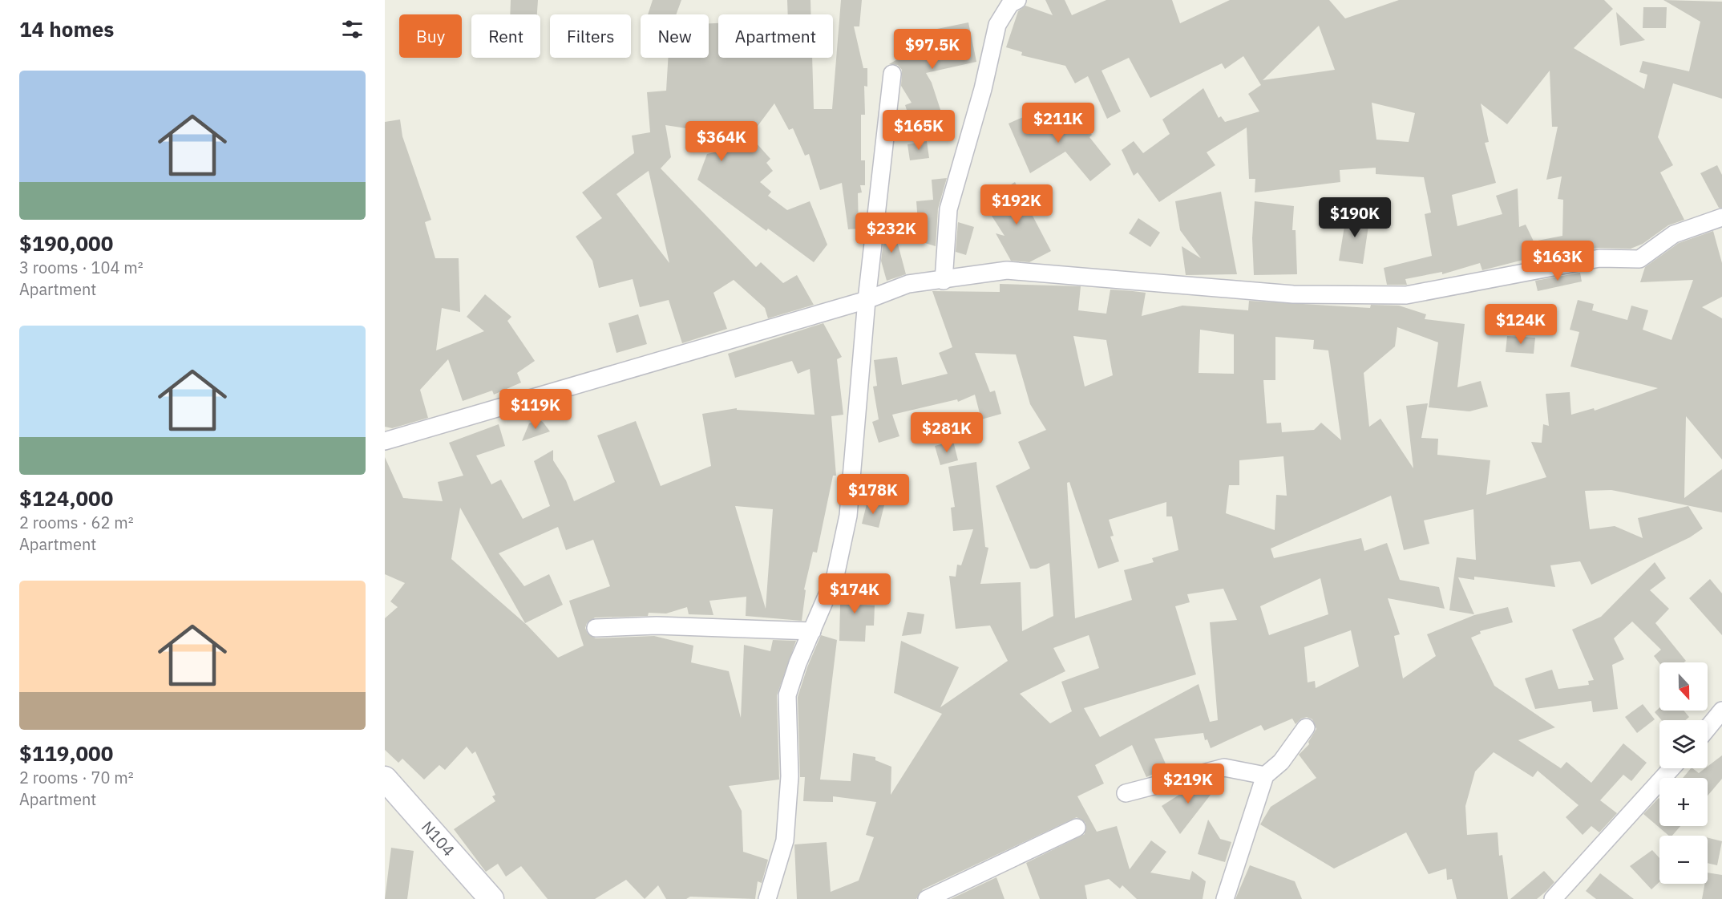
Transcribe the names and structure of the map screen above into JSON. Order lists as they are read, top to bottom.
{
  "streets": {
    "street": ["N104"]
  },
  "north": "bottom",
  "page": {
    "heading": "14 homes",
    "chip": [
      "Buy",
      "Rent",
      "Filters",
      "New",
      "Apartment"
    ],
    "price": [
      "$97.5K",
      "$211K",
      "$165K",
      "$364K",
      "$192K",
      "$190K",
      "$232K",
      "$163K",
      "$124K",
      "$119K",
      "$281K",
      "$178K",
      "$174K",
      "$219K"
    ],
    "list": [
      {
        "name": "$190,000",
        "note": "3 rooms · 104 m² · Apartment"
      },
      {
        "name": "$124,000",
        "note": "2 rooms · 62 m² · Apartment"
      },
      {
        "name": "$119,000",
        "note": "2 rooms · 70 m² · Apartment"
      }
    ],
    "map_buttons": ["+", "−"]
  }
}
